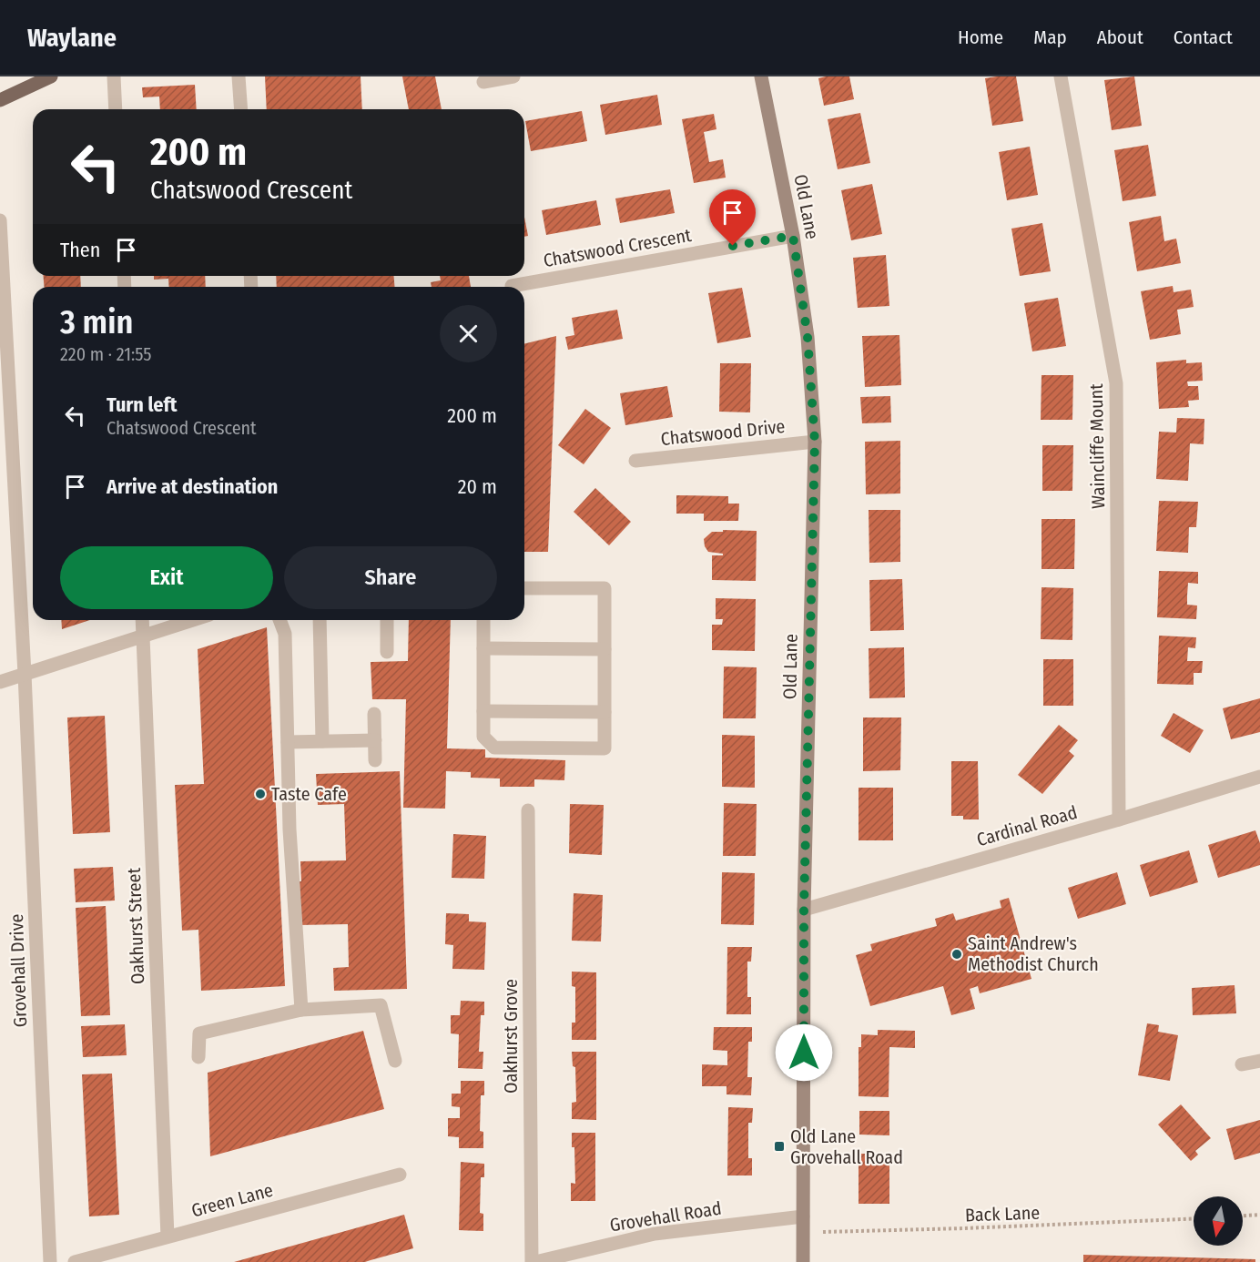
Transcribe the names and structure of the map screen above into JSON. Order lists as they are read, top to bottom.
{
  "streets": {
    "street": [
      "Old Lane",
      "Chatswood Crescent",
      "Chatswood Drive",
      "Waincliffe Mount",
      "Cardinal Road",
      "Oakhurst Street",
      "Grovehall Drive",
      "Oakhurst Grove",
      "Green Lane",
      "Grovehall Road"
    ],
    "path": ["Back Lane"]
  },
  "crossings": [
    ["Old Lane", "Chatswood Crescent"],
    ["Old Lane", "Chatswood Drive"],
    ["Old Lane", "Cardinal Road"],
    ["Old Lane", "Back Lane"],
    ["Old Lane", "Grovehall Road"],
    ["Waincliffe Mount", "Cardinal Road"],
    ["Oakhurst Street", "Green Lane"],
    ["Oakhurst Grove", "Grovehall Road"]
  ],
  "places": {
    "other": ["Taste Cafe", "Saint Andrew's Methodist Church"],
    "transit": ["Old Lane Grovehall Road"]
  },
  "north": "bottom",
  "page": {
    "header": "Waylane",
    "nav": [
      "Home",
      "Map",
      "About",
      "Contact"
    ],
    "turn": ["200 m", "Chatswood Crescent"],
    "then": "Then",
    "heading": ["3 min", "220 m · 21:55"],
    "list": [
      {
        "name": "Turn left",
        "note": "Chatswood Crescent",
        "value": "200 m"
      },
      {
        "name": "Arrive at destination",
        "value": "20 m"
      }
    ],
    "buttons": ["Exit", "Share"]
  }
}
